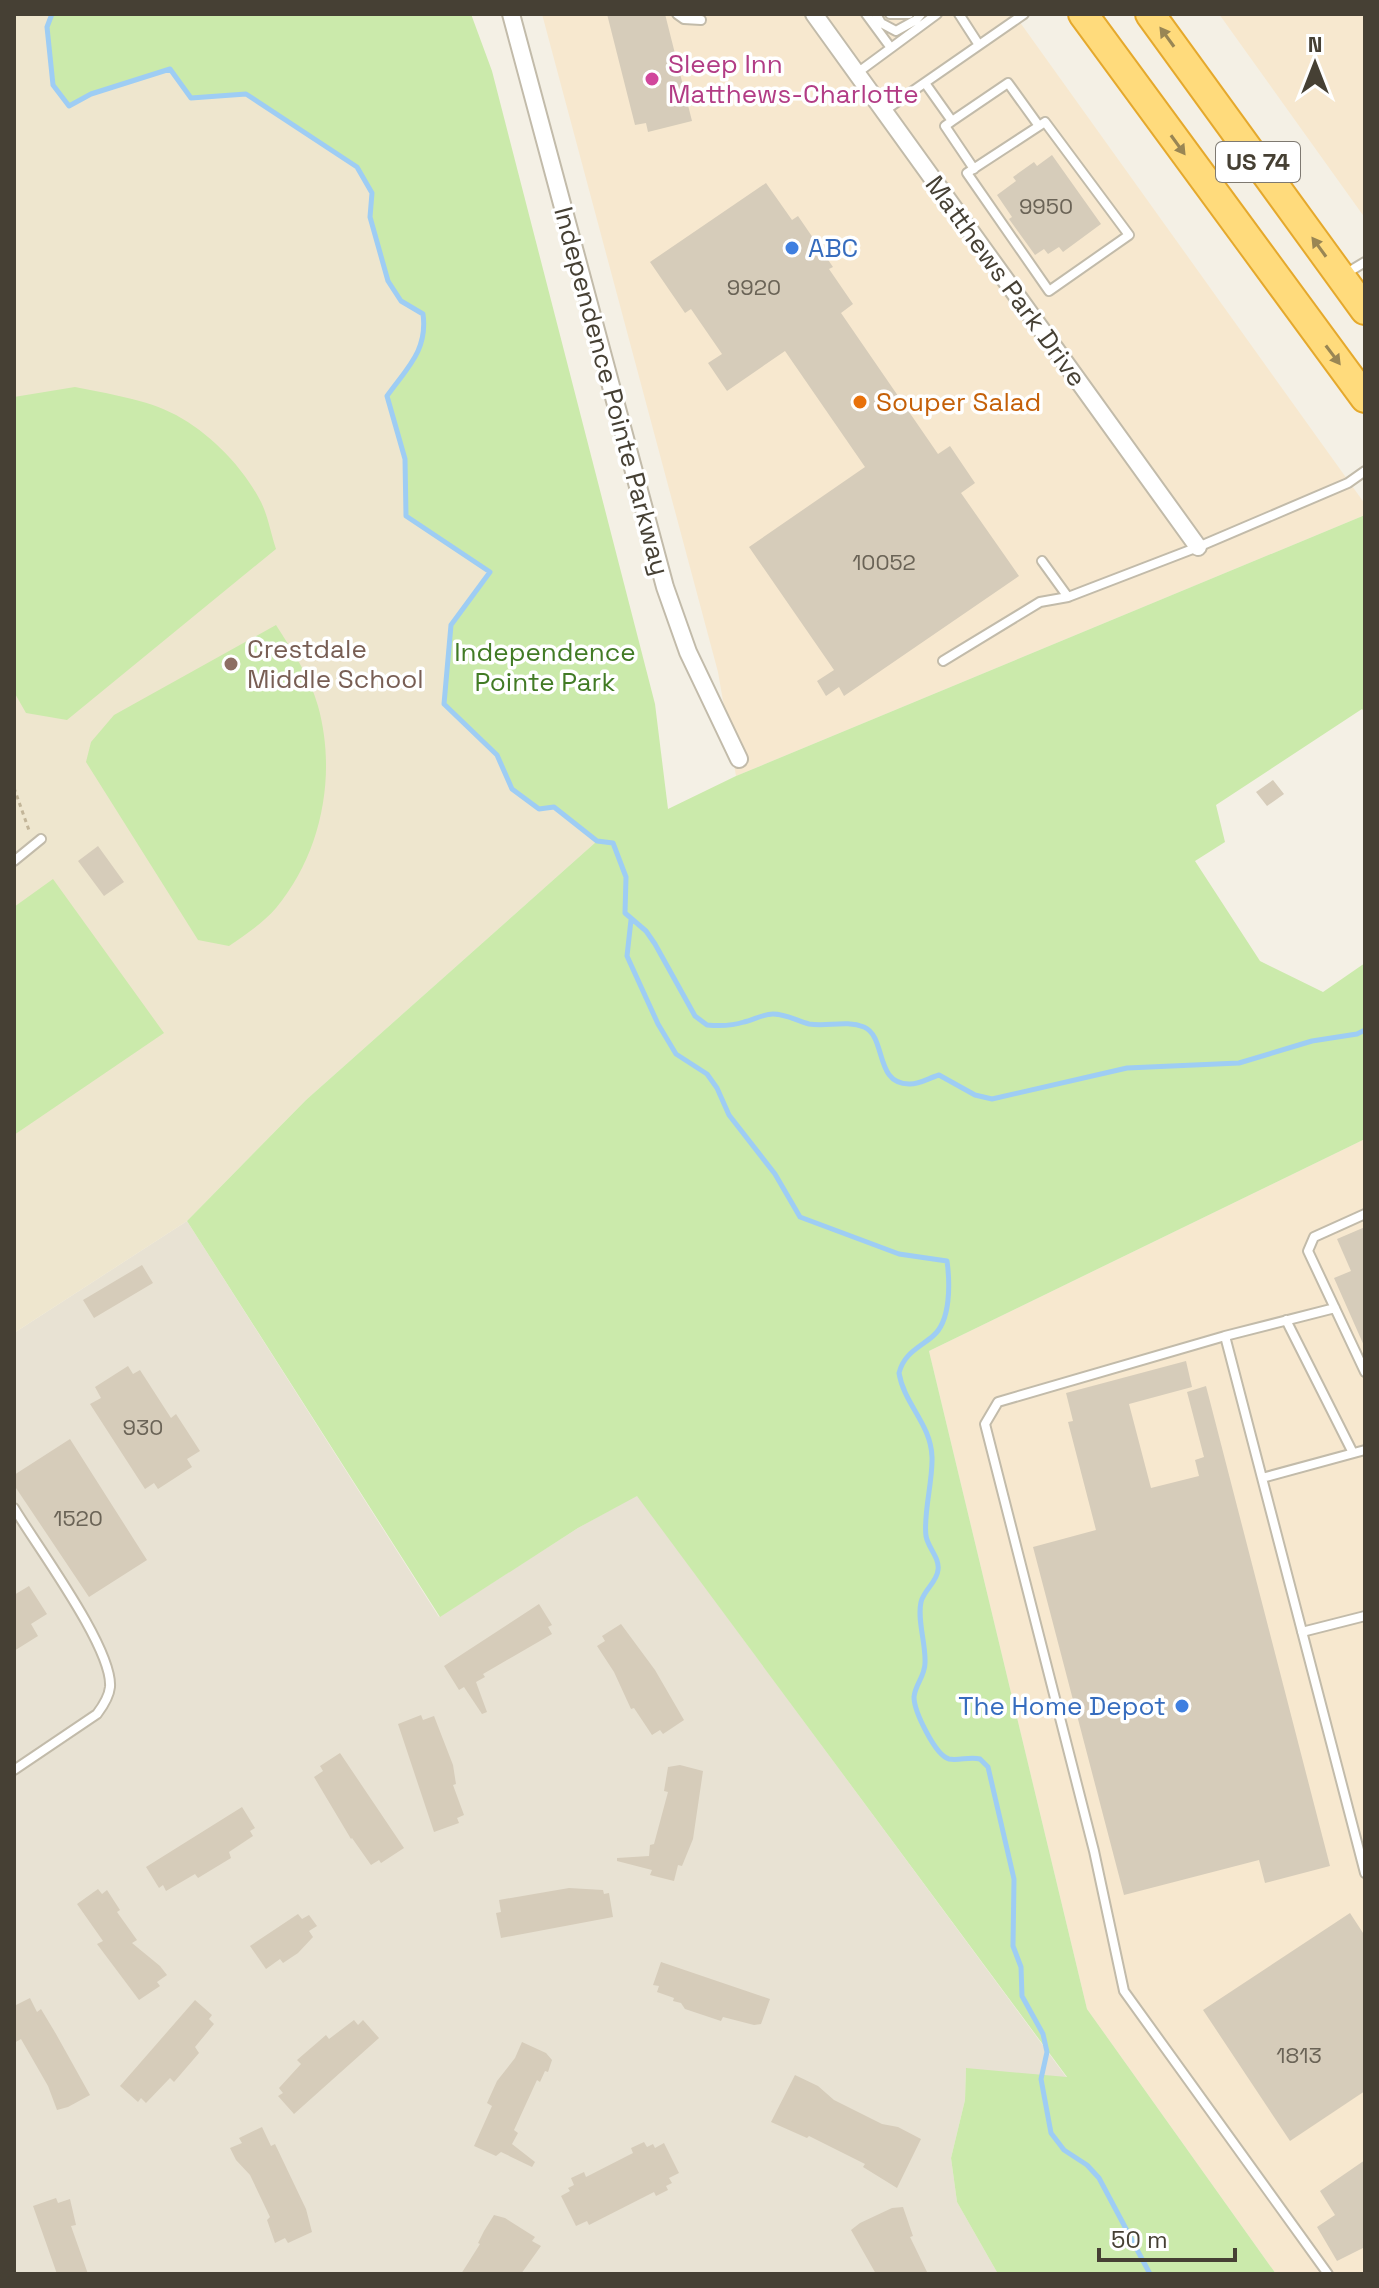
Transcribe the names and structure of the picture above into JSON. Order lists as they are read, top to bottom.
{
  "streets": {
    "highway": ["US 74"],
    "street": ["Matthews Park Drive", "Independence Pointe Parkway"]
  },
  "parks": ["Independence Pointe Park"],
  "places": [
    "Sleep Inn Matthews-Charlotte",
    "ABC",
    "Souper Salad",
    "Crestdale Middle School",
    "The Home Depot"
  ],
  "house_numbers": [
    "9950",
    "9920",
    "10052",
    "930",
    "1520",
    "1813"
  ],
  "scale_bar": "50 m",
  "north": "top"
}
